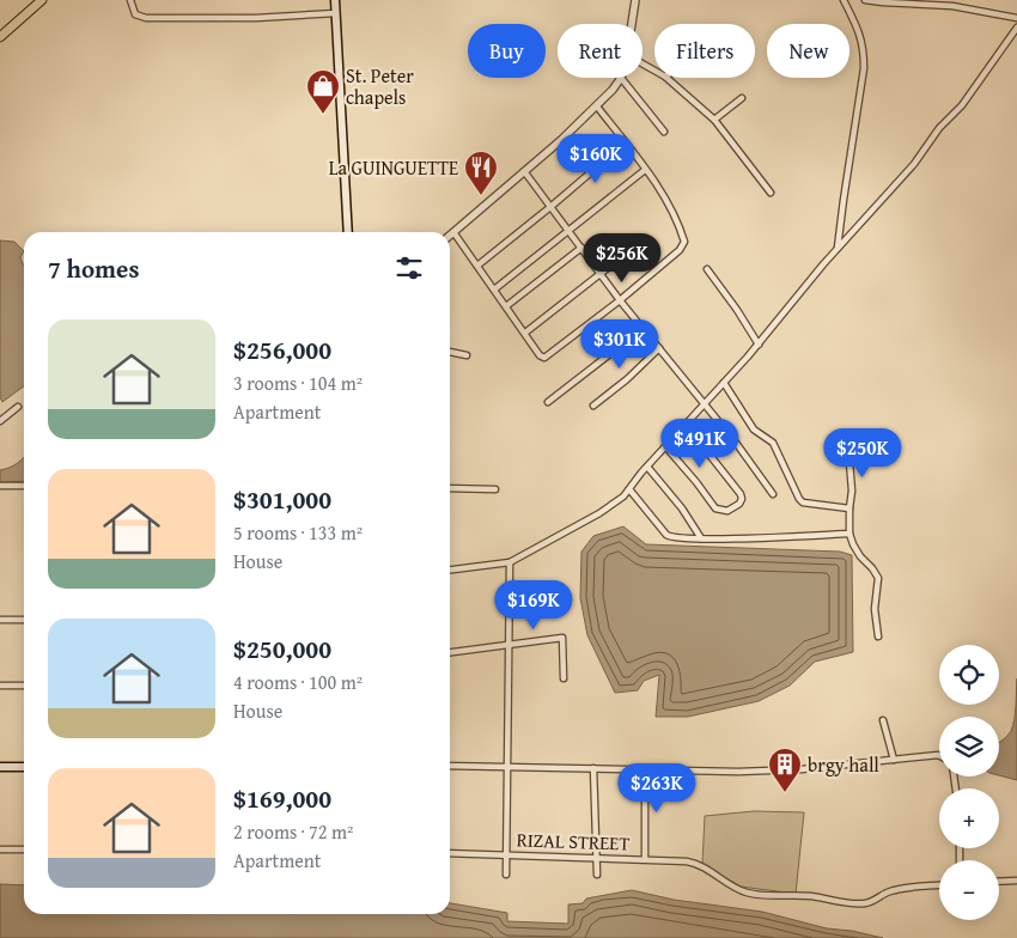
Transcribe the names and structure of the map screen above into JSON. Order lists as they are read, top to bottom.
{
  "streets": {
    "street": ["RIZAL STREET"]
  },
  "places": {
    "shop": ["St. Peter chapels"],
    "restaurant": ["La GUINGUETTE"],
    "building": ["brgy hall"]
  },
  "page": {
    "chip": [
      "Buy",
      "Rent",
      "Filters",
      "New"
    ],
    "price": [
      "$160K",
      "$256K",
      "$301K",
      "$491K",
      "$250K",
      "$169K",
      "$263K"
    ],
    "heading": "7 homes",
    "list": [
      {
        "name": "$256,000",
        "note": "3 rooms · 104 m² · Apartment"
      },
      {
        "name": "$301,000",
        "note": "5 rooms · 133 m² · House"
      },
      {
        "name": "$250,000",
        "note": "4 rooms · 100 m² · House"
      },
      {
        "name": "$169,000",
        "note": "2 rooms · 72 m² · Apartment"
      }
    ],
    "map_buttons": ["+", "−"]
  }
}
